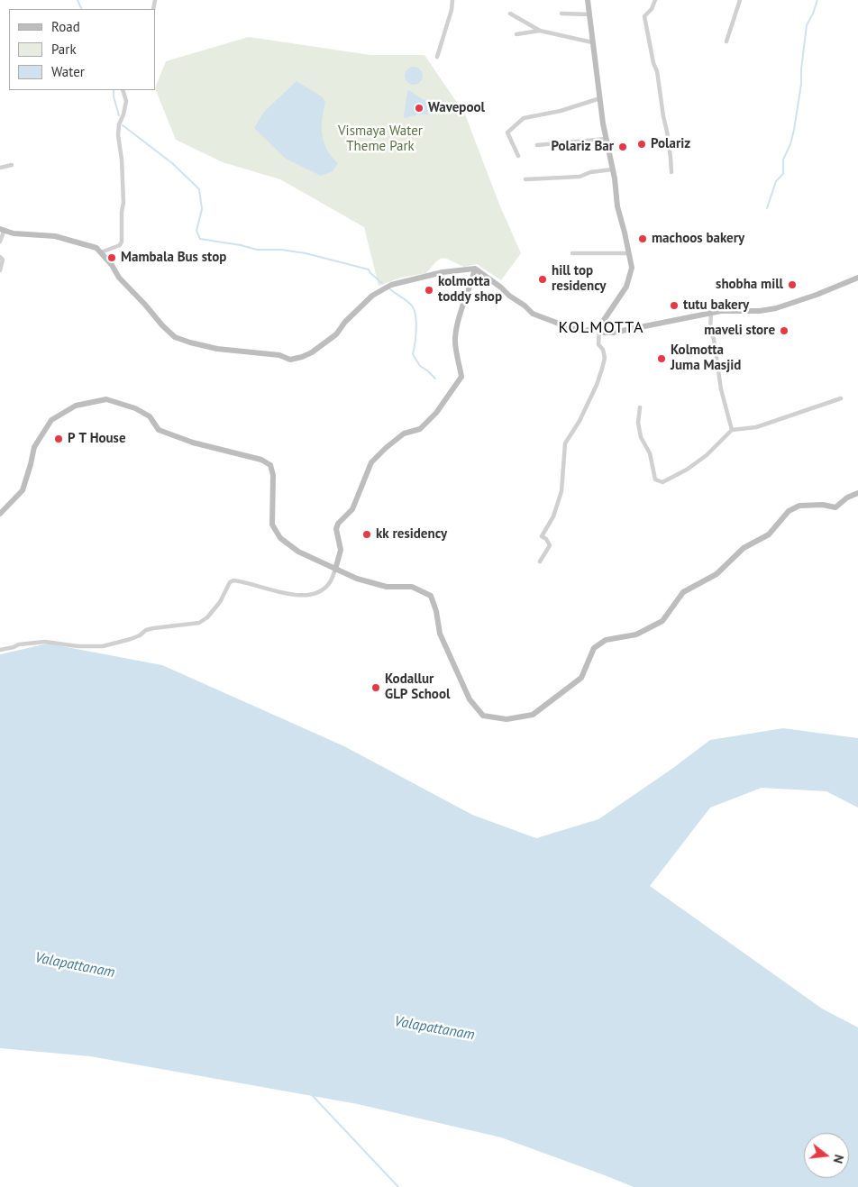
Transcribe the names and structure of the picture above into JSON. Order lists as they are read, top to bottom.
{
  "districts": ["KOLMOTTA"],
  "water": ["Valapattanam"],
  "parks": ["Vismaya Water Theme Park"],
  "places": [
    "Wavepool",
    "Polariz",
    "Polariz Bar",
    "machoos bakery",
    "Mambala Bus stop",
    "hill top residency",
    "shobha mill",
    "kolmotta toddy shop",
    "tutu bakery",
    "maveli store",
    "Kolmotta Juma Masjid",
    "P T House",
    "kk residency",
    "Kodallur GLP School"
  ],
  "legend": ["Road", "Park", "Water"],
  "north": "right"
}
